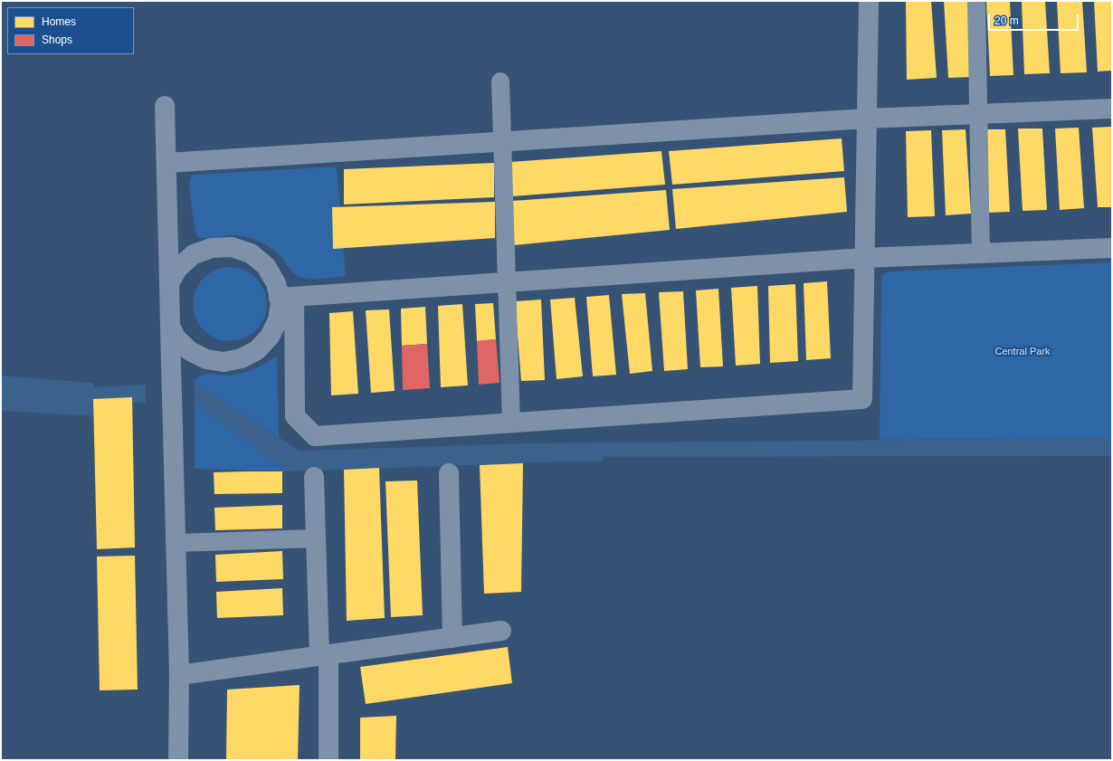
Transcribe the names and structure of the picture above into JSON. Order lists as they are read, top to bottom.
{
  "parks": ["Central Park"],
  "legend": ["Homes", "Shops"],
  "scale_bar": "20 m"
}
